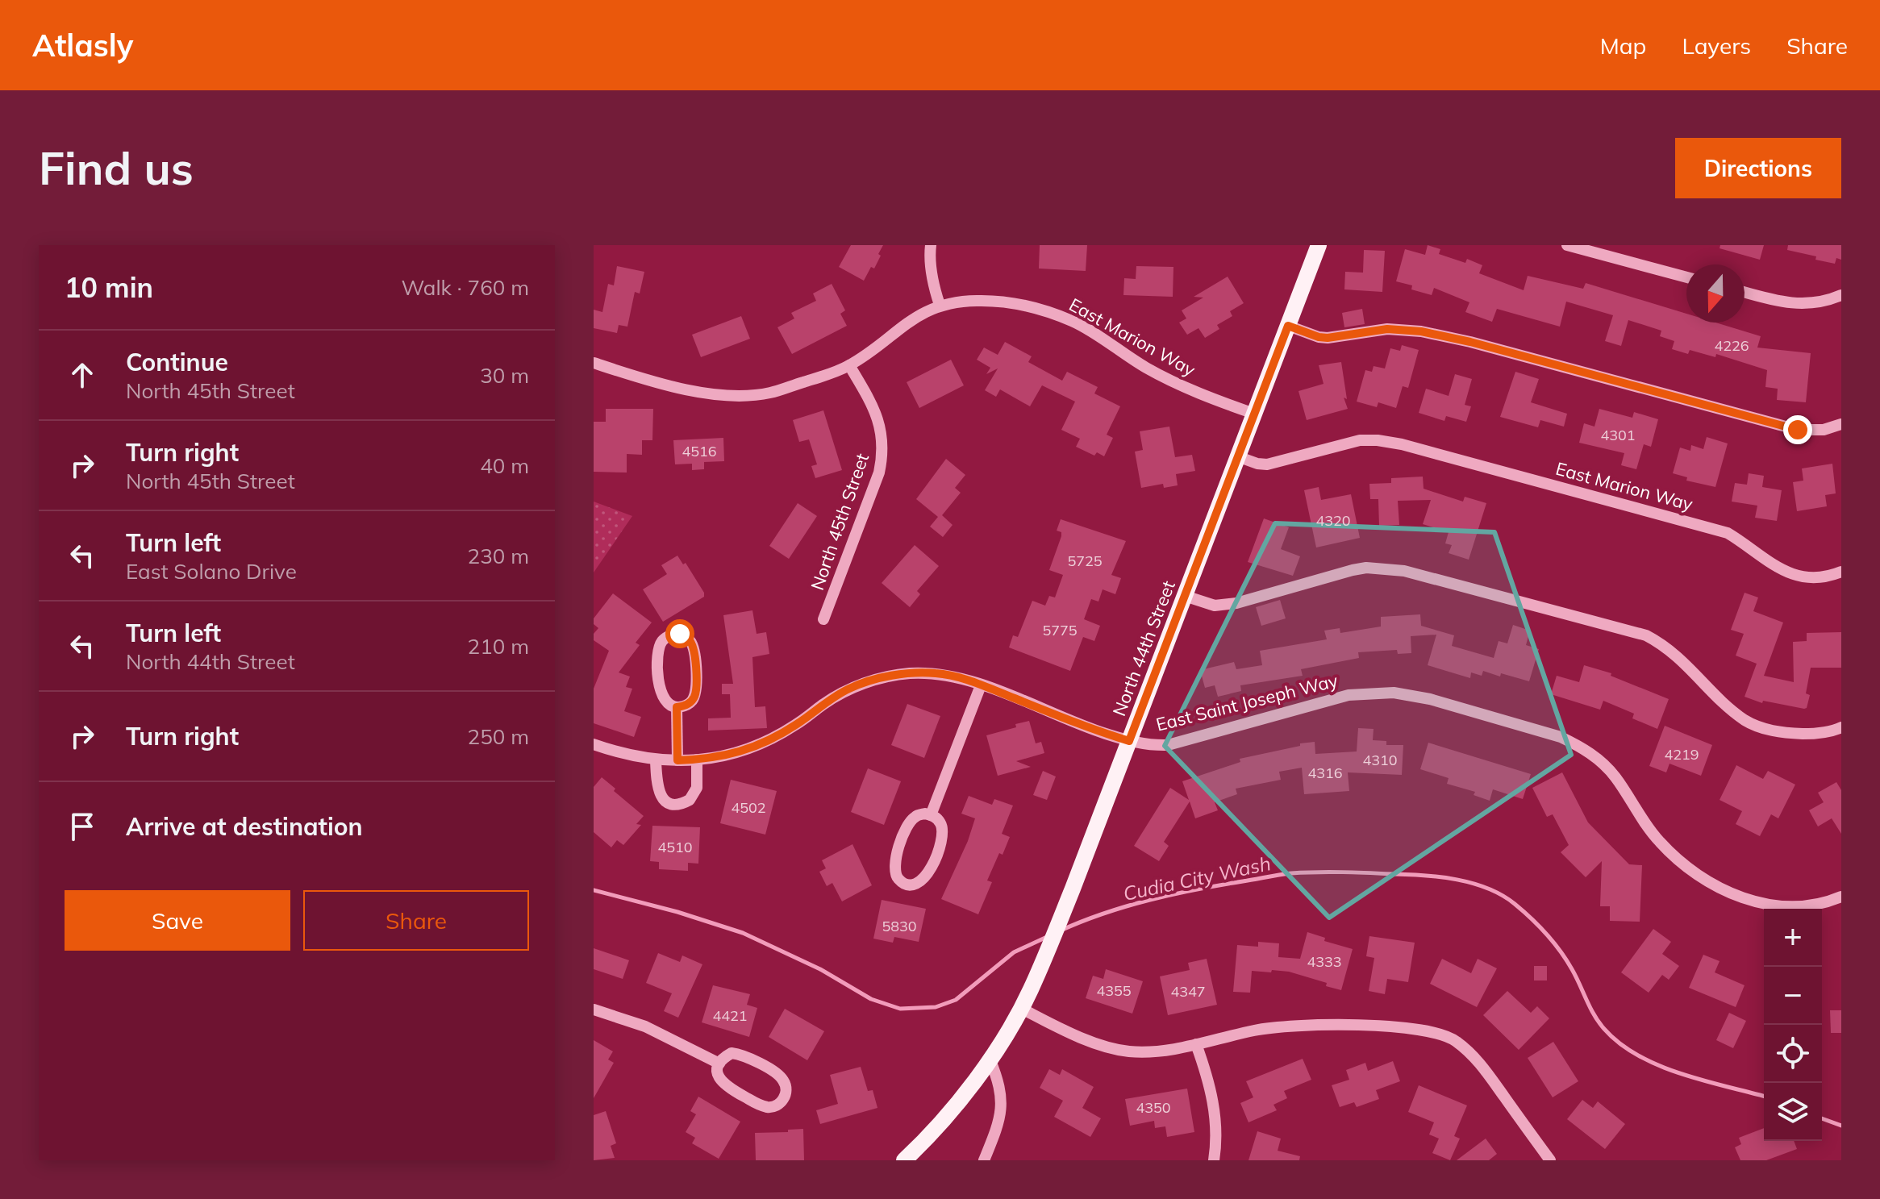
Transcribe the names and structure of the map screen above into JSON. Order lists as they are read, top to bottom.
{
  "streets": {
    "main road": ["North 44th Street"],
    "street": ["East Marion Way", "North 45th Street", "East Saint Joseph Way"]
  },
  "crossings": [
    ["East Marion Way", "North 45th Street"],
    ["East Marion Way", "North 44th Street"],
    ["North 44th Street", "East Saint Joseph Way"]
  ],
  "water": ["Cudia City Wash"],
  "house_numbers": [
    "4226",
    "4301",
    "4516",
    "4320",
    "5725",
    "5775",
    "4219",
    "4310",
    "4316",
    "4502",
    "4510",
    "5830",
    "4333",
    "4355",
    "4347",
    "4421",
    "4350"
  ],
  "north": "bottom",
  "page": {
    "header": "Atlasly",
    "nav": ["Map", "Layers", "Share"],
    "buttons": [
      "Directions",
      ["Save", "Share"]
    ],
    "title": "Find us",
    "heading": ["10 min", "Walk · 760 m"],
    "list": [
      ["Continue", "North 45th Street", "30 m"],
      ["Turn right", "North 45th Street", "40 m"],
      ["Turn left", "East Solano Drive", "230 m"],
      ["Turn left", "North 44th Street", "210 m"],
      ["Turn right", "250 m"],
      "Arrive at destination"
    ],
    "map_buttons": ["+", "−"]
  }
}
